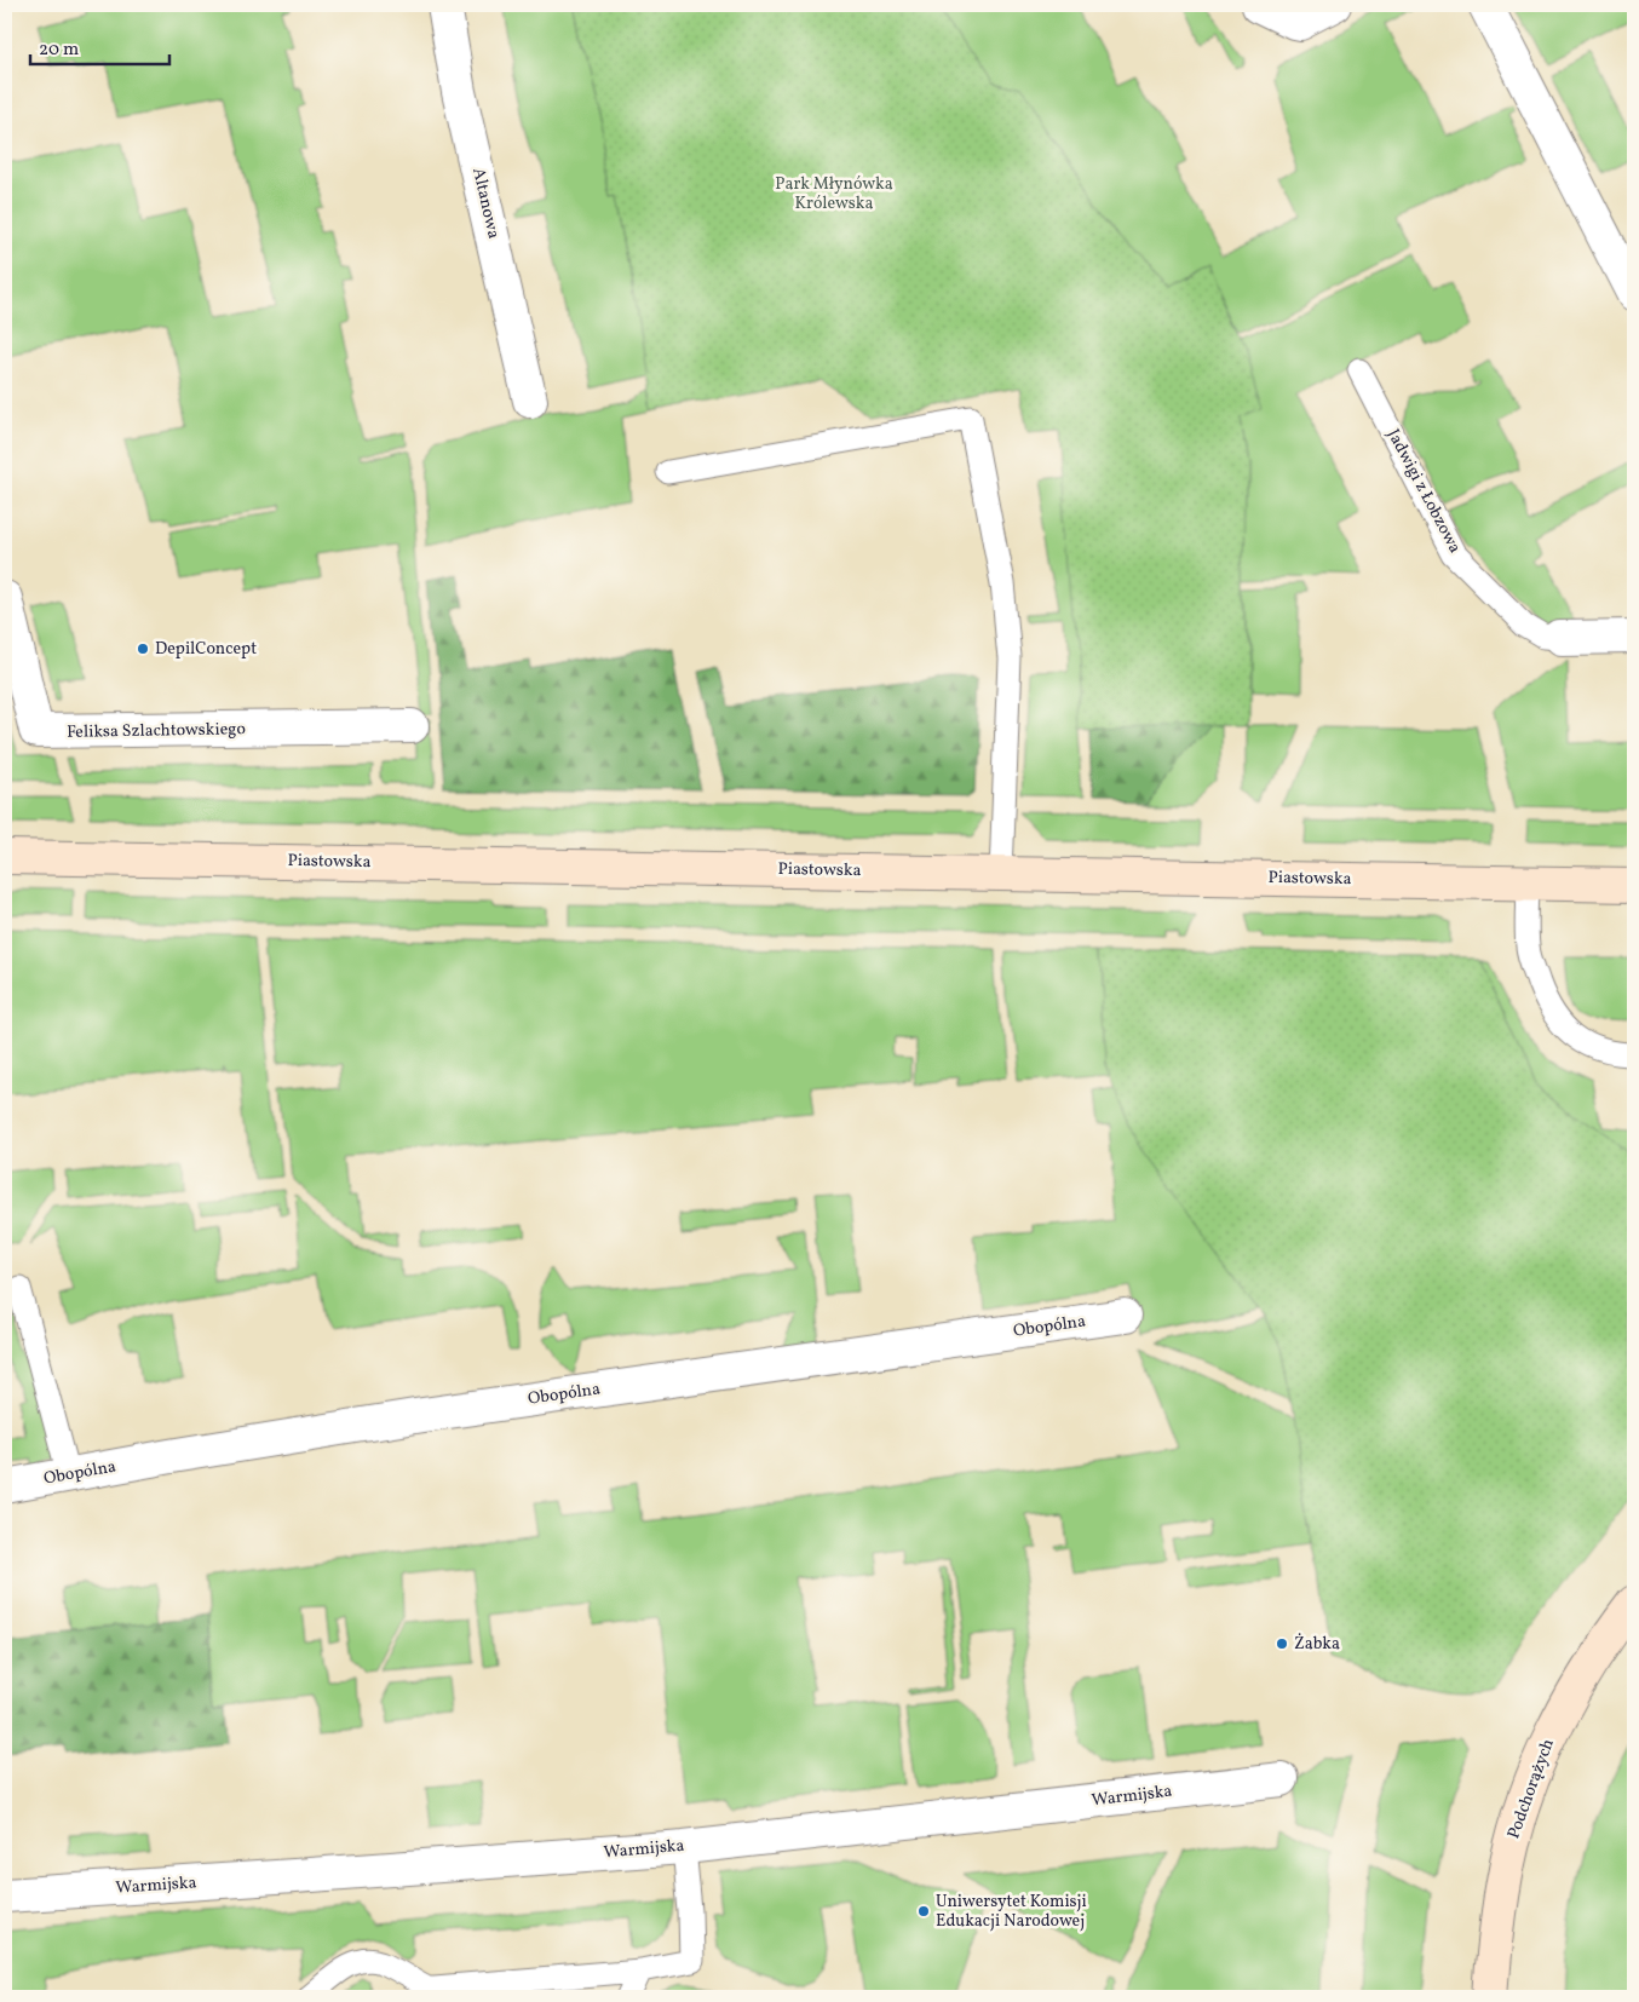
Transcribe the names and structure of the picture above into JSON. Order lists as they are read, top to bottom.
{
  "streets": {
    "street": [
      "Altanowa",
      "Jadwigi z Łobzowa",
      "Feliksa Szlachtowskiego",
      "Piastowska",
      "Obopólna",
      "Podchorążych",
      "Warmijska"
    ]
  },
  "parks": ["Park Młynówka Królewska"],
  "places": ["DepilConcept", "Żabka", "Uniwersytet Komisji Edukacji Narodowej"],
  "scale_bar": "20 m"
}
